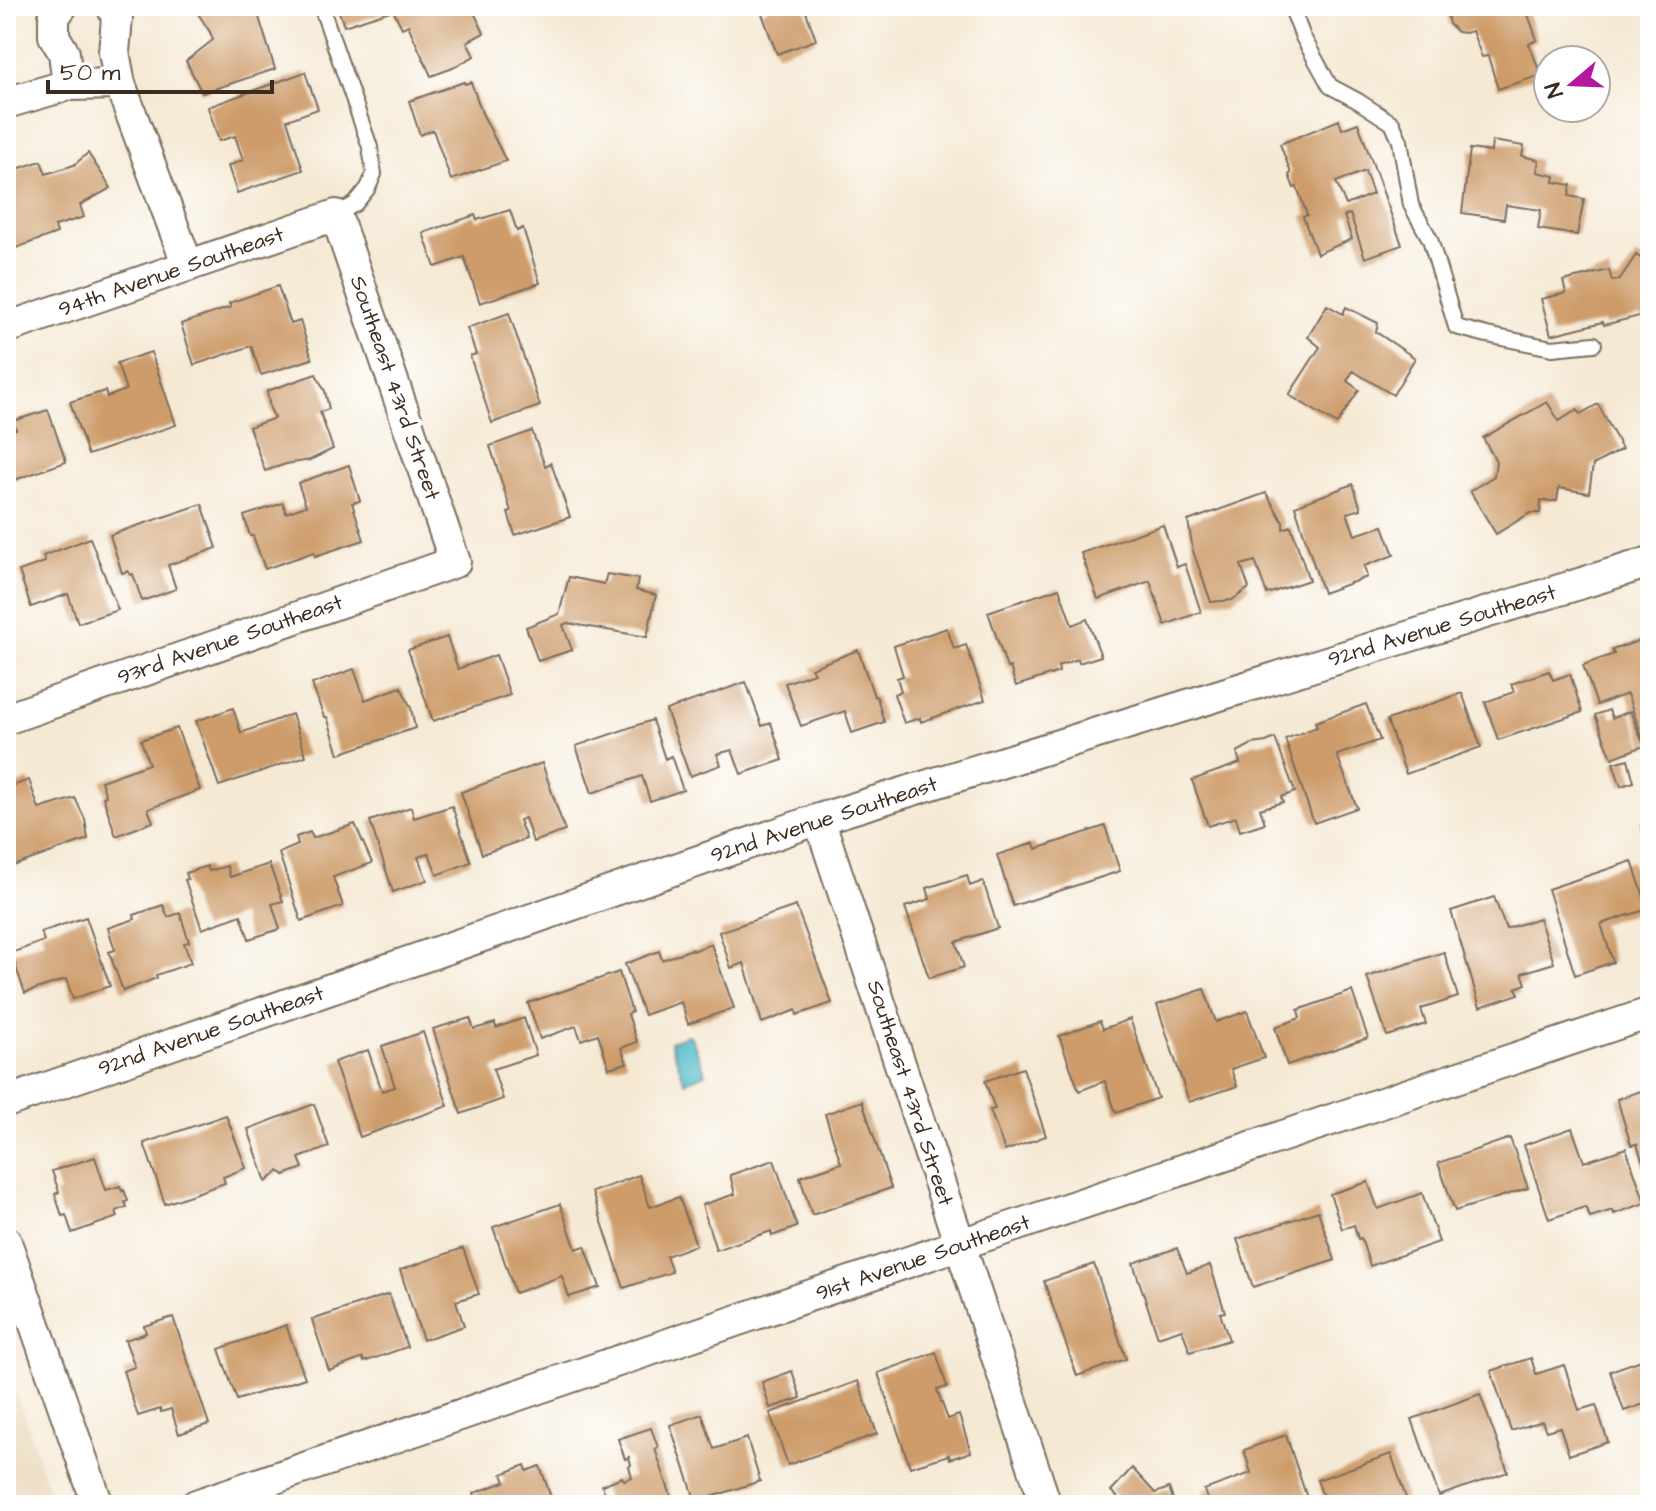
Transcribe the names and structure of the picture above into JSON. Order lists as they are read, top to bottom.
{
  "streets": {
    "street": [
      "94th Avenue Southeast",
      "Southeast 43rd Street",
      "92nd Avenue Southeast",
      "93rd Avenue Southeast",
      "91st Avenue Southeast"
    ]
  },
  "crossings": [
    ["94th Avenue Southeast", "Southeast 43rd Street"],
    ["Southeast 43rd Street", "92nd Avenue Southeast"],
    ["Southeast 43rd Street", "93rd Avenue Southeast"],
    ["Southeast 43rd Street", "91st Avenue Southeast"]
  ],
  "scale_bar": "50 m",
  "north": "left"
}
